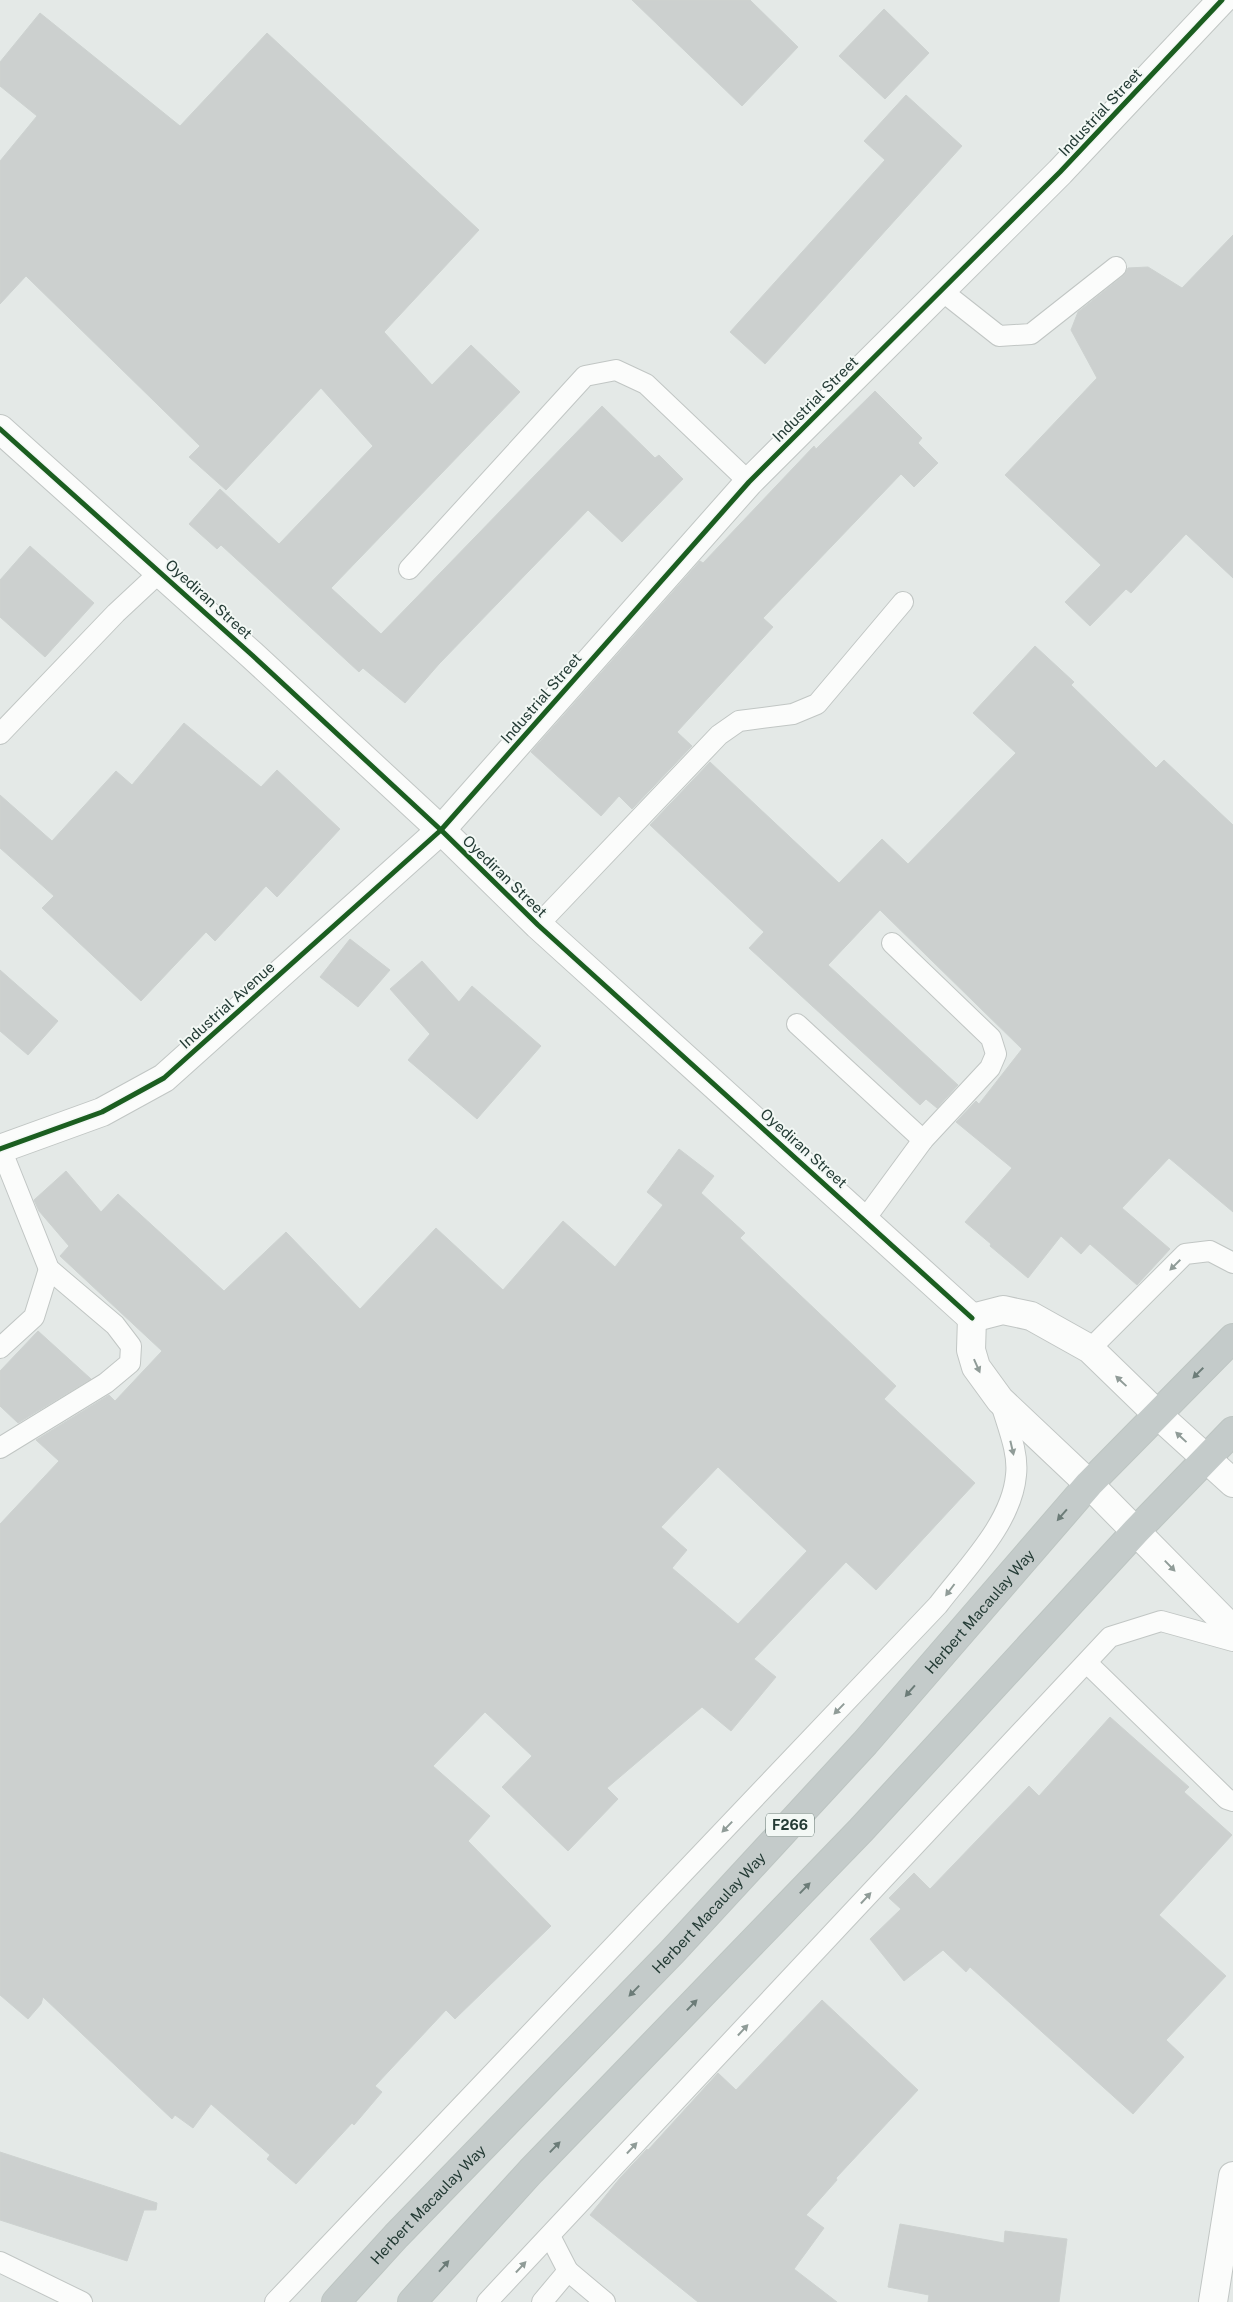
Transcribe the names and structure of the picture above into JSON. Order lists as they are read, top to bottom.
{
  "streets": {
    "highway": ["Herbert Macaulay Way", "F266"],
    "street": ["Industrial Street", "Oyediran Street", "Industrial Avenue"]
  },
  "crossings": [
    ["Industrial Street", "Oyediran Street"],
    ["Industrial Street", "Industrial Avenue"],
    ["Oyediran Street", "Industrial Avenue"]
  ]
}
